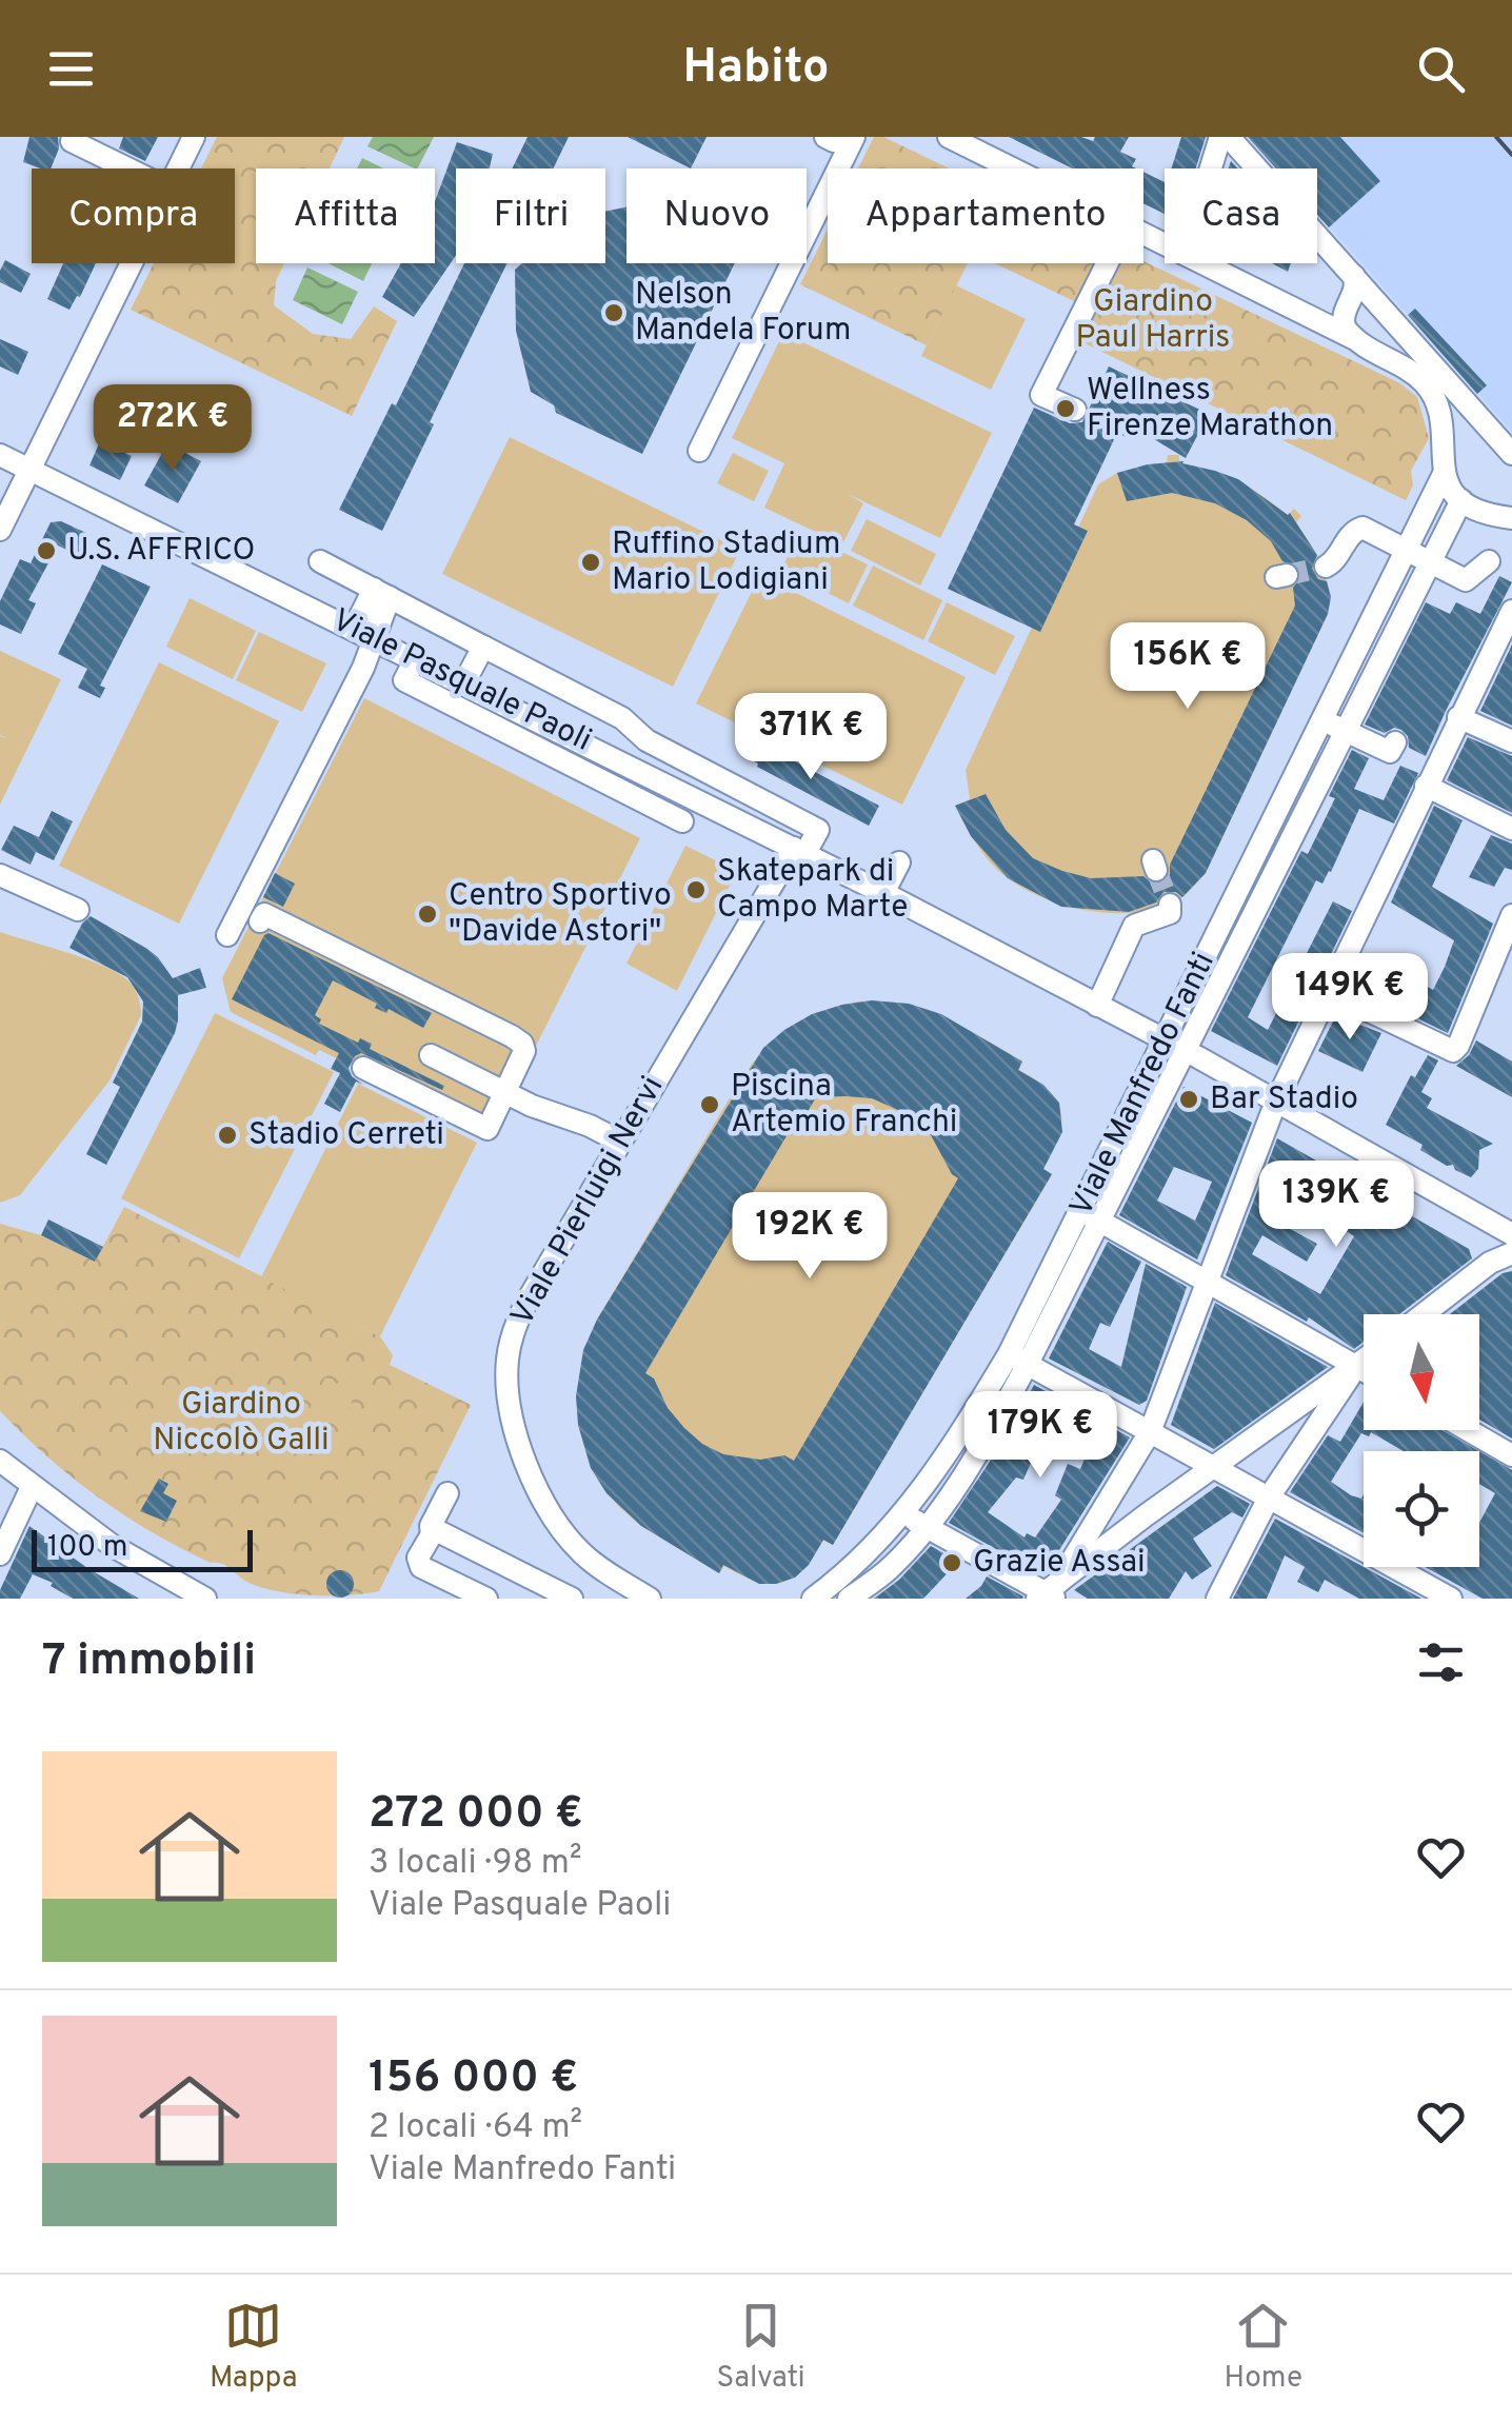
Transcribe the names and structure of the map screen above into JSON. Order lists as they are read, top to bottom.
{
  "streets": {
    "street": ["Viale Pasquale Paoli", "Viale Manfredo Fanti", "Viale Pierluigi Nervi"]
  },
  "crossings": [
    ["Viale Pasquale Paoli", "Viale Manfredo Fanti"],
    ["Viale Pasquale Paoli", "Viale Pierluigi Nervi"]
  ],
  "parks": ["Giardino Paul Harris", "Giardino Niccolò Galli"],
  "places": [
    "Nelson Mandela Forum",
    "Wellness Firenze Marathon",
    "U.S. AFFRICO",
    "Ruffino Stadium Mario Lodigiani",
    "Skatepark di Campo Marte",
    "Centro Sportivo \"Davide Astori\"",
    "Bar Stadio",
    "Piscina Artemio Franchi",
    "Stadio Cerreti",
    "Grazie Assai"
  ],
  "scale_bar": "100 m",
  "north": "bottom",
  "page": {
    "header": "Habito",
    "chip": [
      "Compra",
      "Affitta",
      "Filtri",
      "Nuovo",
      "Appartamento",
      "Casa"
    ],
    "price": [
      "272K €",
      "156K €",
      "371K €",
      "149K €",
      "139K €",
      "192K €",
      "179K €"
    ],
    "scale": "100 m",
    "heading": "7 immobili",
    "list": [
      {
        "name": "272 000 €",
        "note": "3 locali · 98 m² · Viale Pasquale Paoli"
      },
      {
        "name": "156 000 €",
        "note": "2 locali · 64 m² · Viale Manfredo Fanti"
      }
    ],
    "tabs": ["Mappa", "Salvati", "Home"]
  }
}
